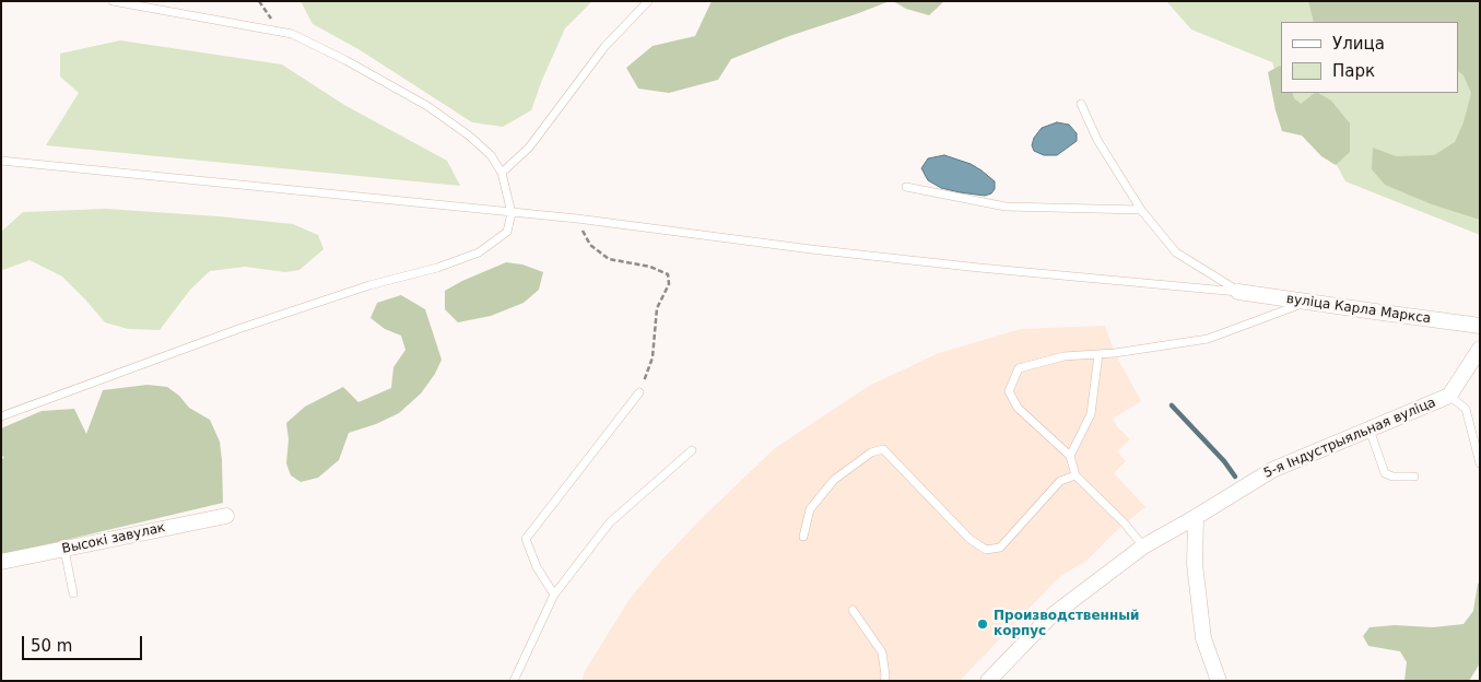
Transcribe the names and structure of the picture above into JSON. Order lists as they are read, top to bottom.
{
  "streets": {
    "street": ["вуліца Карла Маркса", "5-я Індустрыяльная вуліца", "Высокі завулак"]
  },
  "places": ["Производственный корпус"],
  "legend": ["Улица", "Парк"],
  "scale_bar": "50 m"
}
